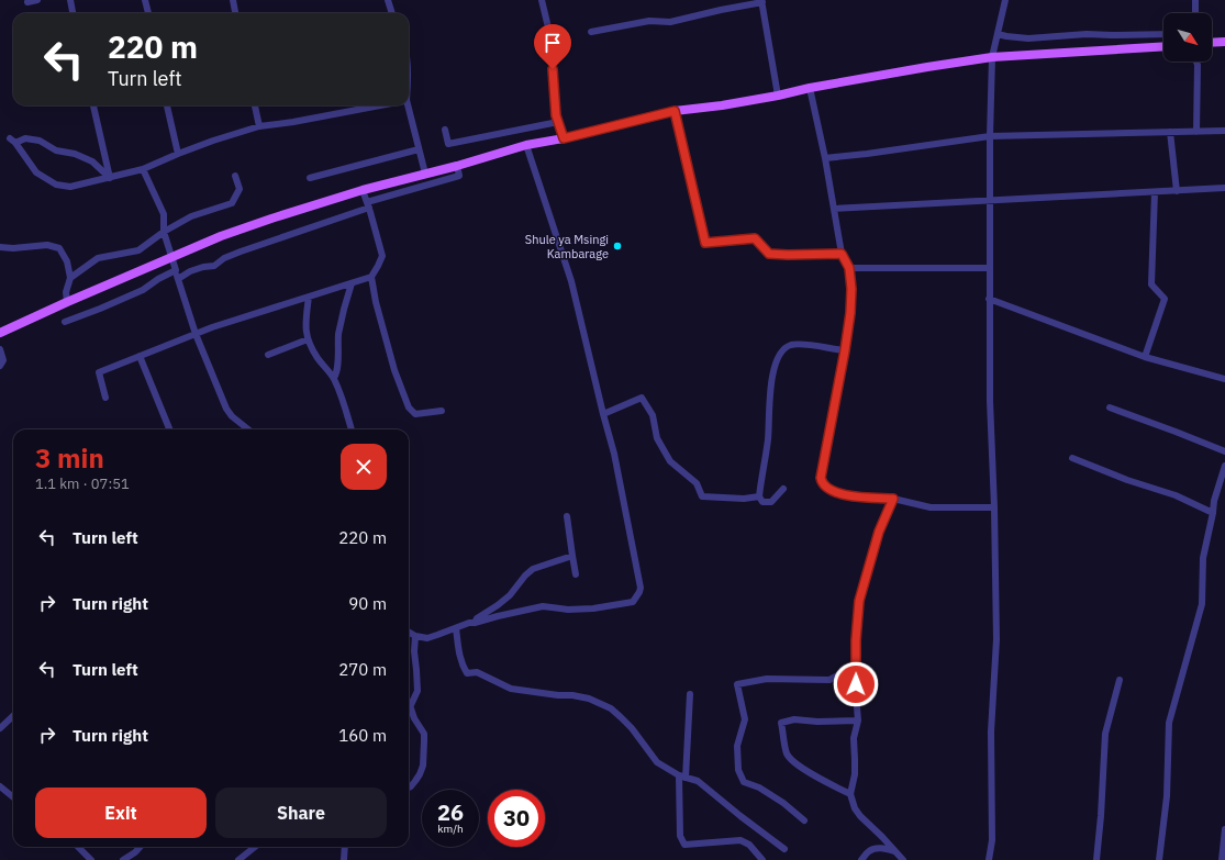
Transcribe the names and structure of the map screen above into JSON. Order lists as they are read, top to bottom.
{
  "places": ["Shule ya Msingi Kambarage"],
  "north": "bottom right",
  "page": {
    "turn": ["220 m", "Turn left"],
    "heading": ["3 min", "1.1 km · 07:51"],
    "list": [
      {
        "name": "Turn left",
        "value": "220 m"
      },
      {
        "name": "Turn right",
        "value": "90 m"
      },
      {
        "name": "Turn left",
        "value": "270 m"
      },
      {
        "name": "Turn right",
        "value": "160 m"
      }
    ],
    "buttons": ["Exit", "Share"],
    "speed": "26 km/h",
    "limit": "30"
  }
}
